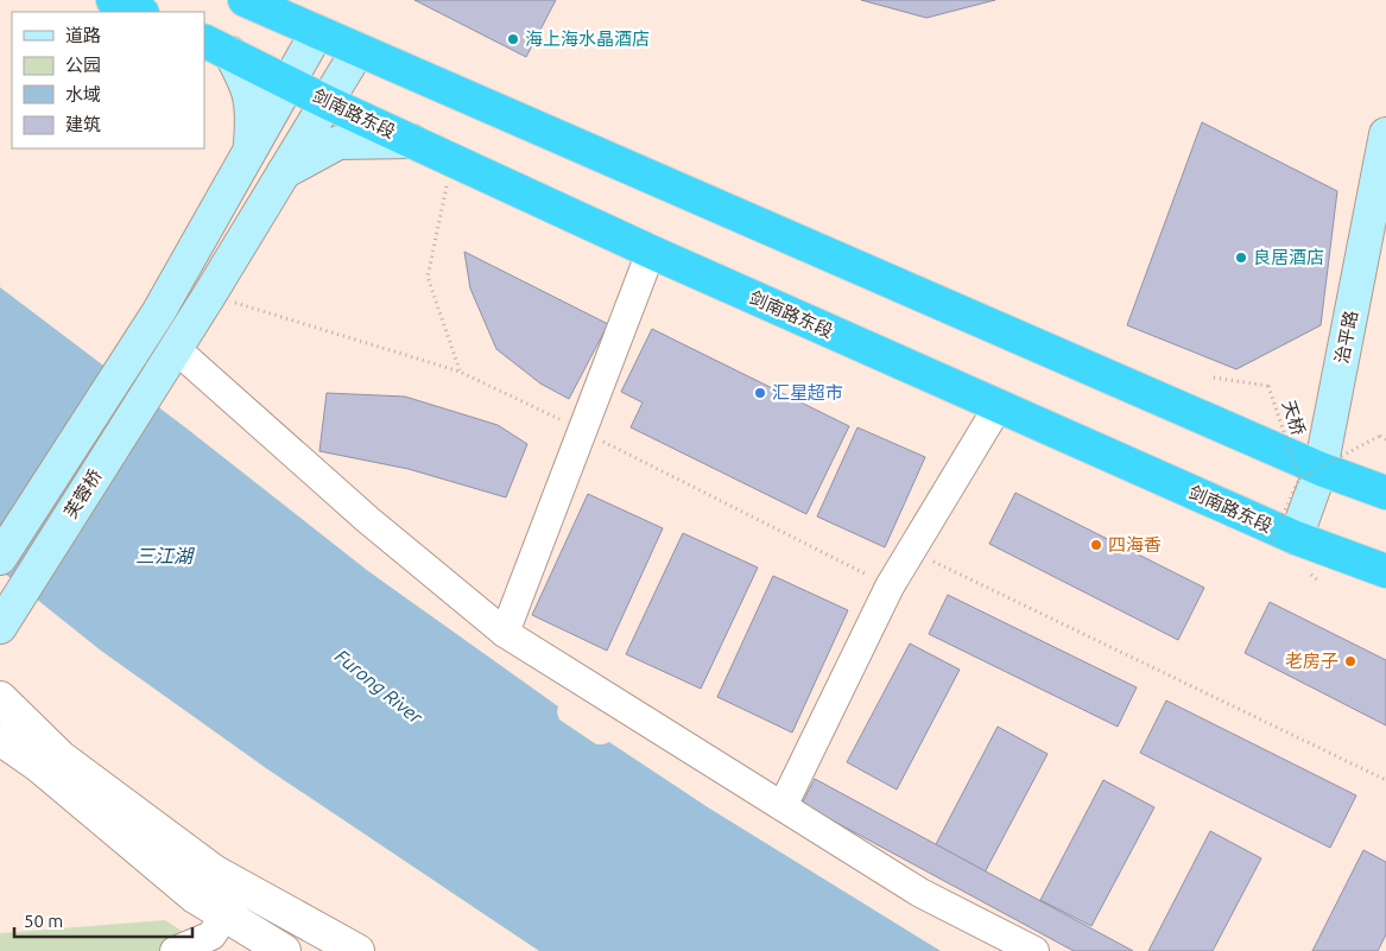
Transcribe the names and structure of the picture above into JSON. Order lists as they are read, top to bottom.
{
  "streets": {
    "highway": ["剑南路东段"],
    "main road": ["治平路", "芙蓉桥"],
    "path": ["天桥"]
  },
  "crossings": [
    ["剑南路东段", "治平路"],
    ["剑南路东段", "芙蓉桥"],
    ["治平路", "天桥"]
  ],
  "water": ["三江湖", "Furong River"],
  "places": [
    "海上海水晶酒店",
    "良居酒店",
    "汇星超市",
    "四海香",
    "老房子"
  ],
  "legend": [
    "道路",
    "公园",
    "水域",
    "建筑"
  ],
  "scale_bar": "50 m"
}
